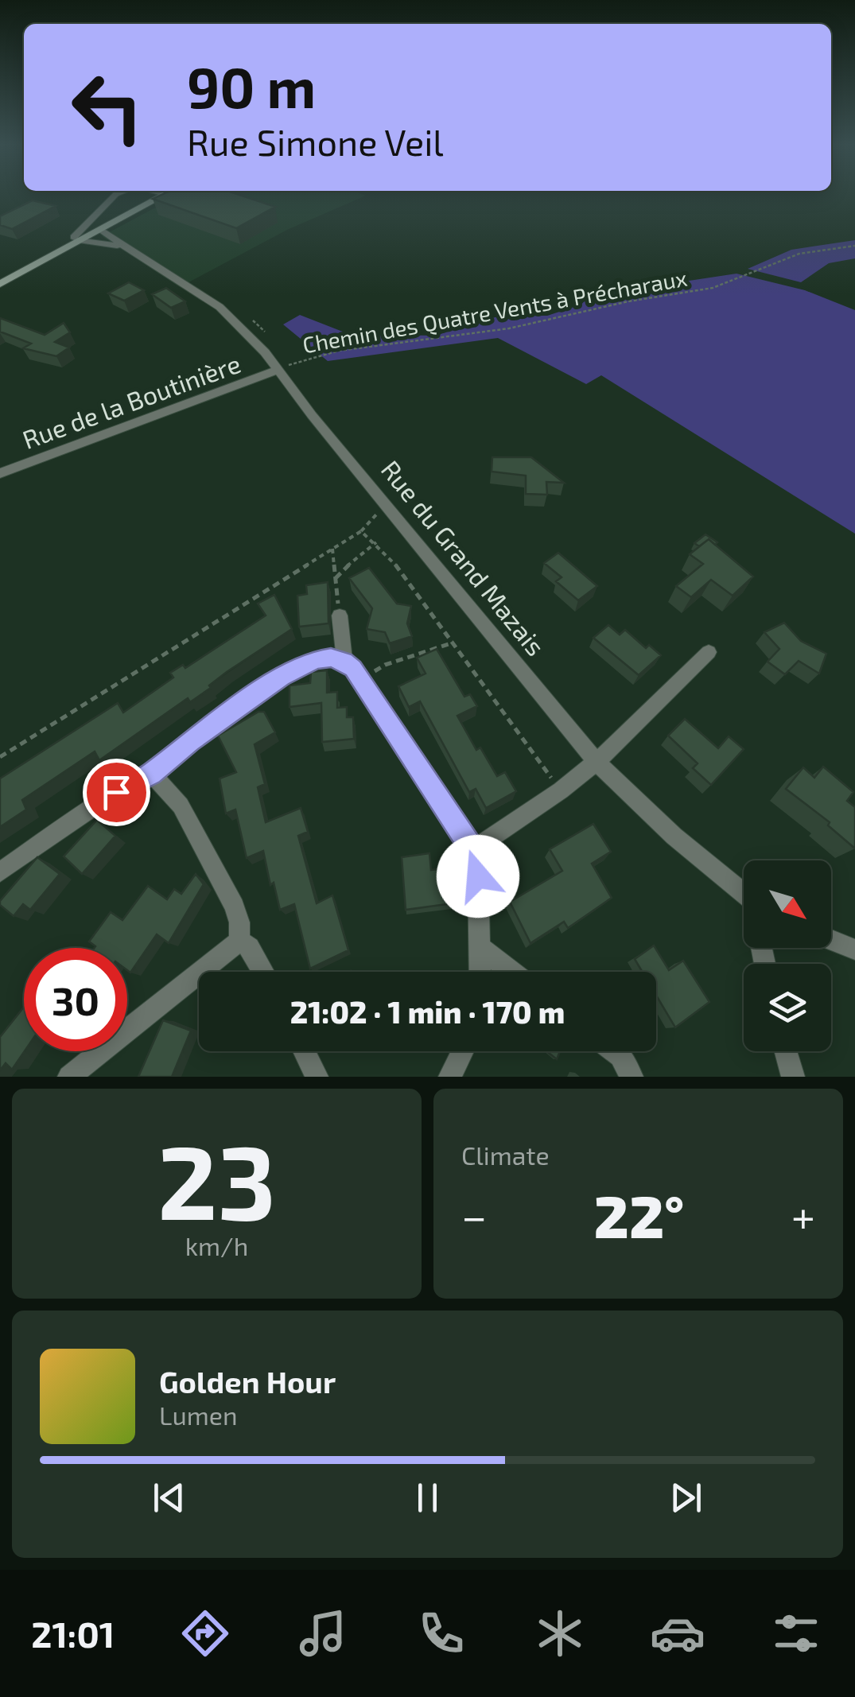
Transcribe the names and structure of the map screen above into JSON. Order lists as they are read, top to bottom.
{
  "streets": {
    "street": ["Rue de la Boutinière", "Rue du Grand Mazais"],
    "path": ["Chemin des Quatre Vents à Précharaux"]
  },
  "crossings": [
    ["Chemin des Quatre Vents à Précharaux", "Rue de la Boutinière"],
    ["Chemin des Quatre Vents à Précharaux", "Rue du Grand Mazais"],
    ["Rue de la Boutinière", "Rue du Grand Mazais"]
  ],
  "north": "bottom right",
  "page": {
    "turn": ["90 m", "Rue Simone Veil"],
    "limit": "30",
    "trip": "21:02 · 1 min · 170 m",
    "tile": [
      ["23", "km/h"],
      "Climate"
    ],
    "heat": ["−", "22°", "+"],
    "song": ["Golden Hour", "Lumen"],
    "tabs": "21:01"
  }
}
